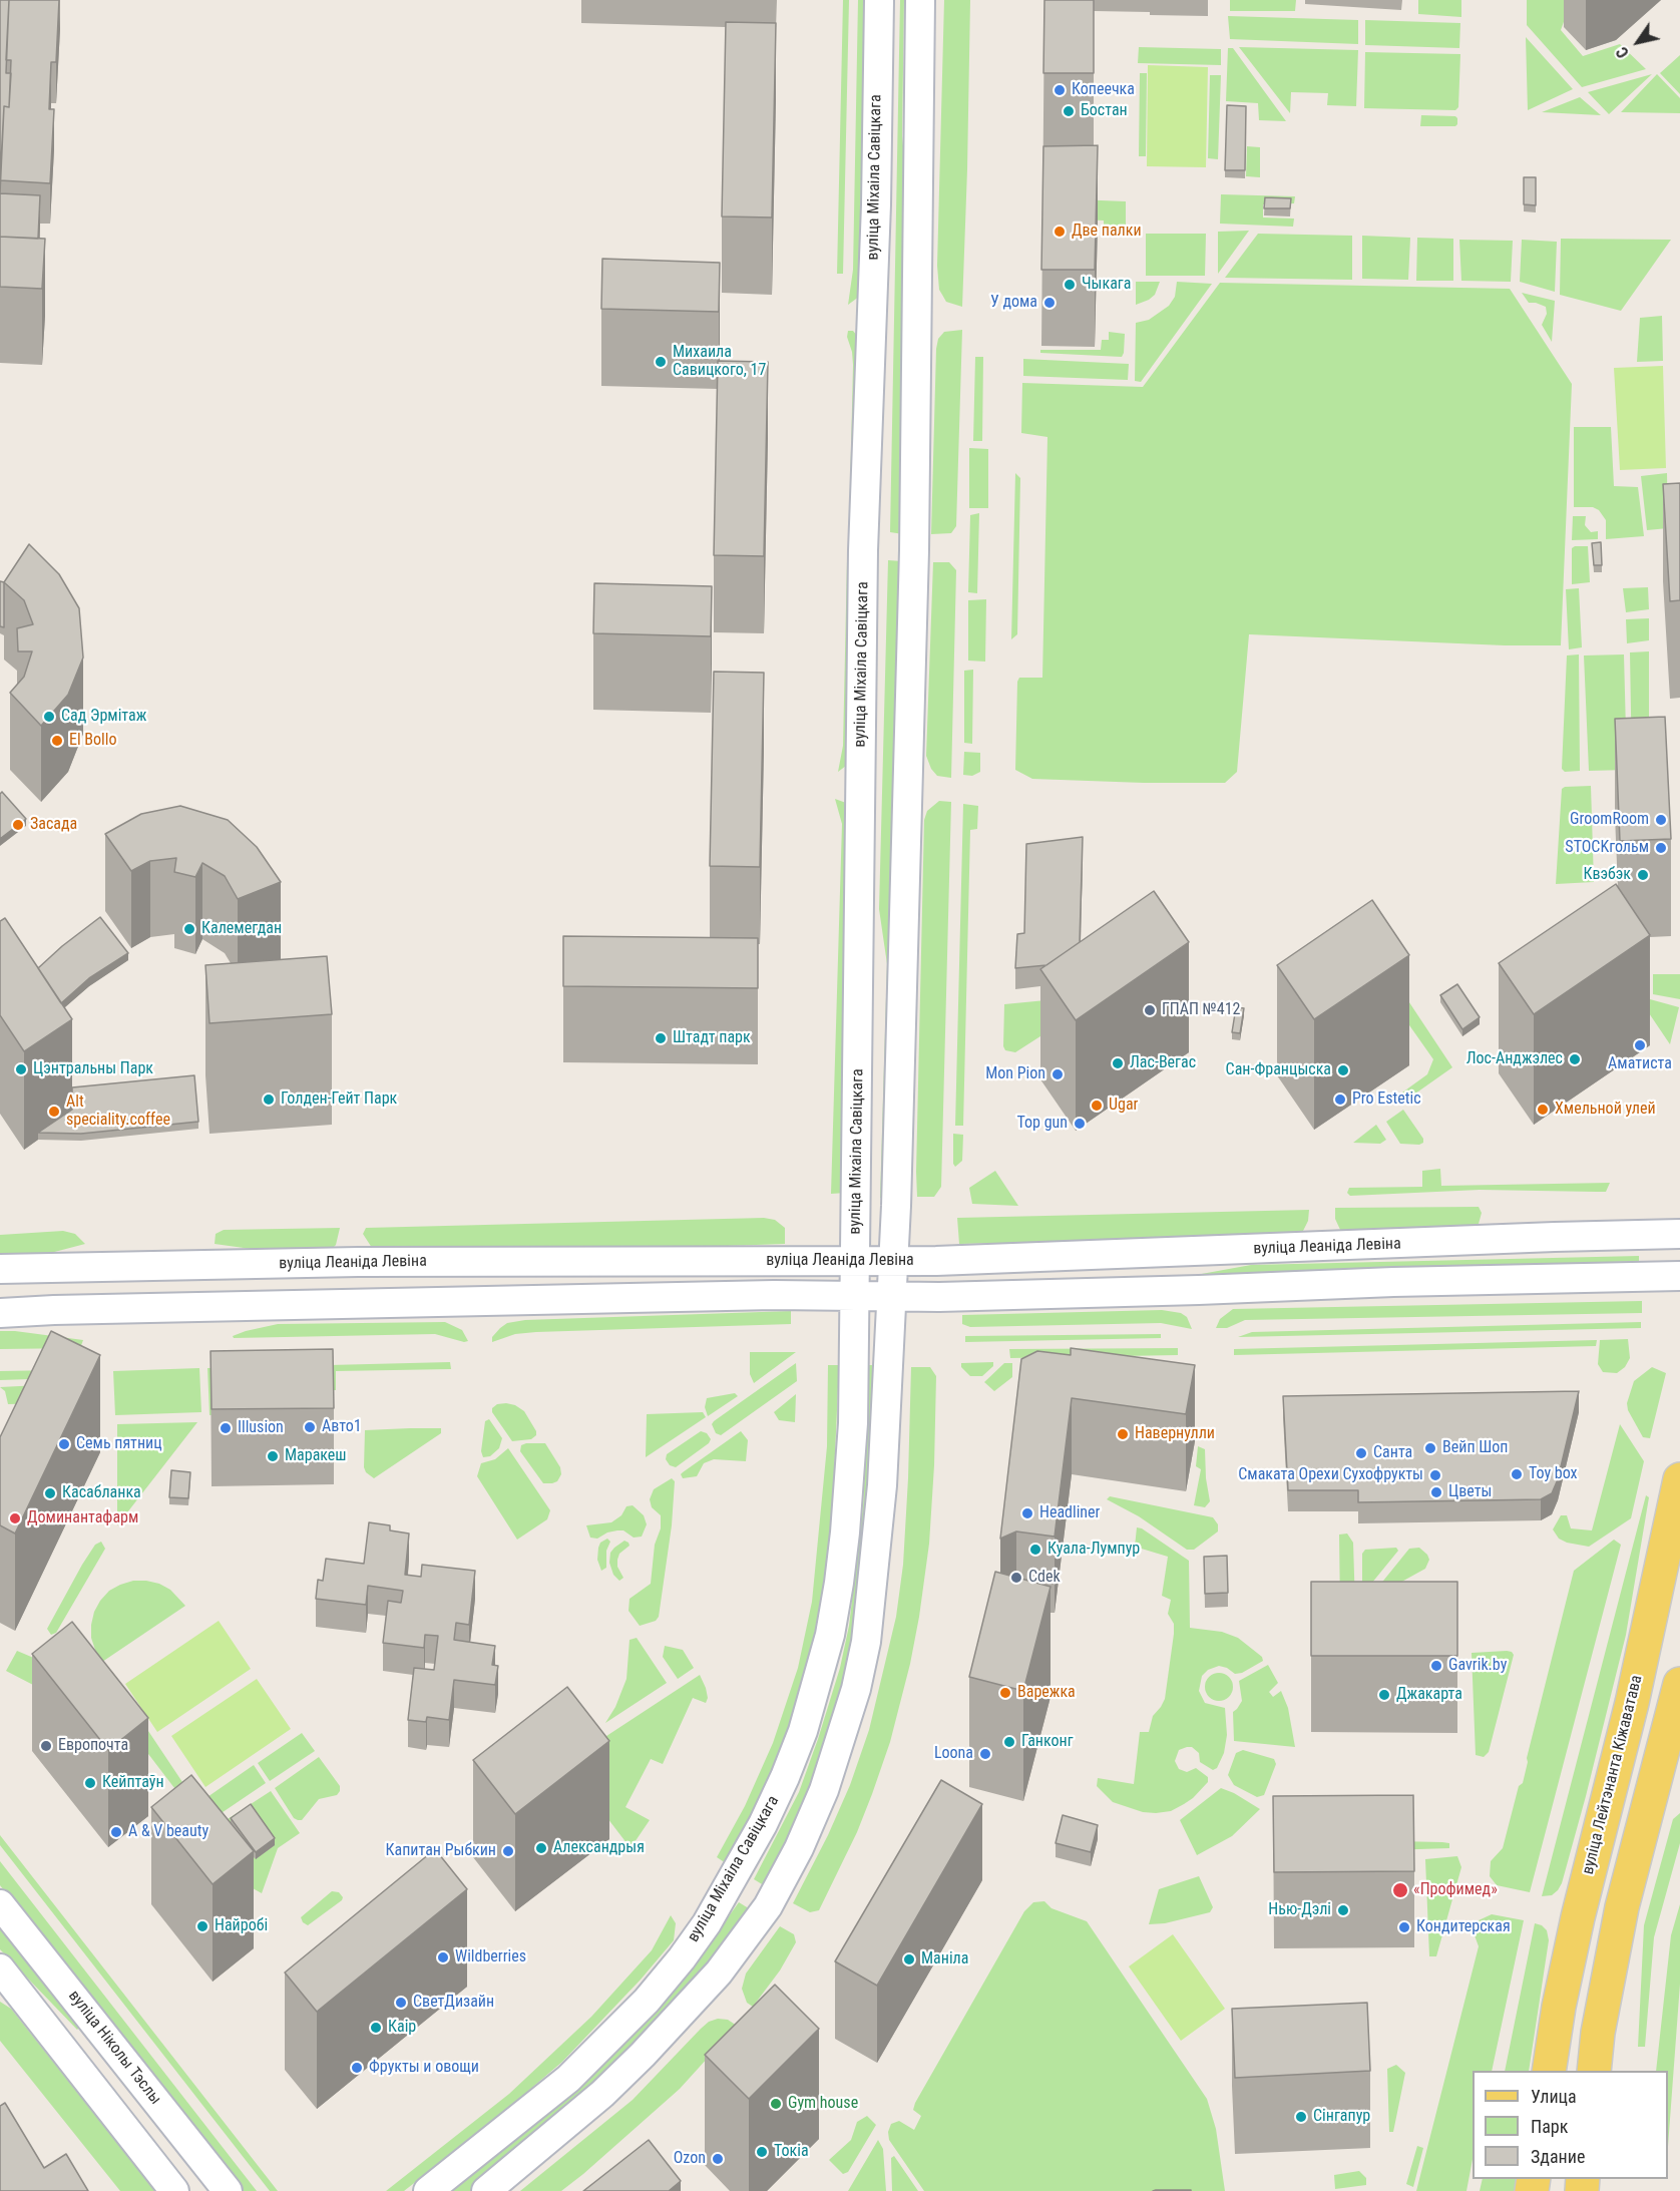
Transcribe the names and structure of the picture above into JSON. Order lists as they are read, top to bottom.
{
  "streets": {
    "main road": ["вуліца Лейтэнанта Кіжаватава"],
    "street": ["вуліца Міхаіла Савіцкага", "вуліца Леаніда Левіна", "вуліца Ніколы Тэслы"]
  },
  "crossings": [
    ["вуліца Міхаіла Савіцкага", "вуліца Леаніда Левіна"]
  ],
  "places": [
    "Копеечка",
    "Бостан",
    "Две палки",
    "Чыкага",
    "У дома",
    "Михаила Савицкого, 17",
    "Сад Эрмітаж",
    "El Bollo",
    "GroomRoom",
    "Засада",
    "STOCKгольм",
    "Квэбэк",
    "Калемегдан",
    "ГПАП №412",
    "Штадт парк",
    "Аматиста",
    "Лос-Анджэлес",
    "Лас-Вегас",
    "Цэнтральны Парк",
    "Сан-Францыска",
    "Mon Pion",
    "Голден-Гейт Парк",
    "Pro Estetic",
    "Ugar",
    "Хмельной улей",
    "Alt speciality.coffee",
    "Top gun",
    "Авто1",
    "Illusion",
    "Навернулли",
    "Семь пятниц",
    "Вейп Шоп",
    "Санта",
    "Маракеш",
    "Toy box",
    "Смаката Орехи Сухофрукты",
    "Цветы",
    "Касабланка",
    "Headliner",
    "Доминантафарм",
    "Куала-Лумпур",
    "Cdek",
    "Gavrik.by",
    "Варежка",
    "Джакарта",
    "Ганконг",
    "Европочта",
    "Loona",
    "Кейптаўн",
    "A & V beauty",
    "Александрыя",
    "Капитан Рыбкин",
    "«Профимед»",
    "Нью-Дэлі",
    "Найробі",
    "Кондитерская",
    "Wildberries",
    "Маніла",
    "СветДизайн",
    "Каір",
    "Фрукты и овощи",
    "Gym house",
    "Сінгапур",
    "Токіа",
    "Ozon"
  ],
  "legend": ["Улица", "Парк", "Здание"],
  "north": "bottom left"
}
